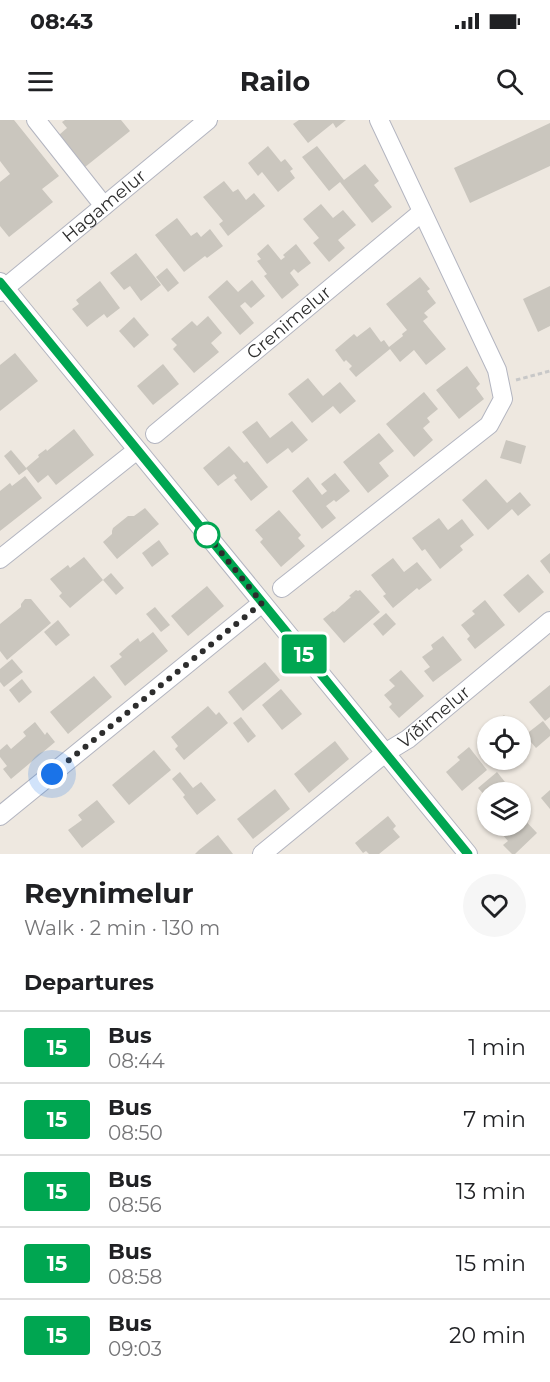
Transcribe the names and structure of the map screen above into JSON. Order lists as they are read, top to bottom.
{
  "streets": {
    "street": ["Hagamelur", "Grenimelur", "Víðimelur"]
  },
  "lines": ["bus line 15"],
  "page": {
    "status": "08:43",
    "header": "Railo",
    "on_map": "15",
    "heading": [
      ["Reynimelur", "Walk · 2 min · 130 m"],
      "Departures"
    ],
    "list": [
      {
        "mark": "15",
        "name": "Bus",
        "note": "08:44",
        "value": "1 min"
      },
      {
        "mark": "15",
        "name": "Bus",
        "note": "08:50",
        "value": "7 min"
      },
      {
        "mark": "15",
        "name": "Bus",
        "note": "08:56",
        "value": "13 min"
      },
      {
        "mark": "15",
        "name": "Bus",
        "note": "08:58",
        "value": "15 min"
      },
      {
        "mark": "15",
        "name": "Bus",
        "note": "09:03",
        "value": "20 min"
      }
    ]
  }
}
